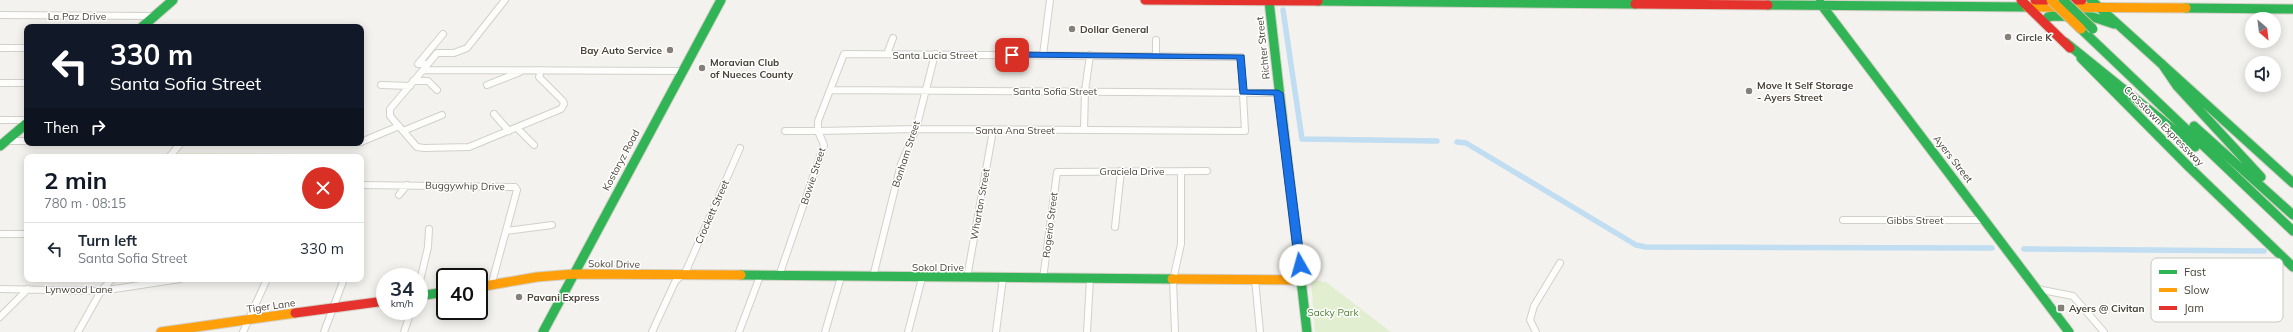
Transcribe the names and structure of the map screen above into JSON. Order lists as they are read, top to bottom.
{
  "streets": {
    "main road": [
      "Richter Street",
      "Crosstown Expressway",
      "Ayers Street",
      "Kostoryz Road",
      "Sokol Drive",
      "Tiger Lane"
    ],
    "street": [
      "La Paz Drive",
      "Santa Lucia Street",
      "Santa Sofia Street",
      "Santa Ana Street",
      "Bonham Street",
      "Graciela Drive",
      "Bowie Street",
      "Buggywhip Drive",
      "Wharton Street",
      "Crockett Street",
      "Gibbs Street",
      "Rogerio Street",
      "Lynwood Lane"
    ]
  },
  "crossings": [
    ["Richter Street", "Santa Sofia Street"],
    ["Richter Street", "Sokol Drive"],
    ["Santa Lucia Street", "Santa Sofia Street"],
    ["Santa Lucia Street", "Santa Ana Street"],
    ["Santa Lucia Street", "Bonham Street"],
    ["Santa Sofia Street", "Santa Ana Street"],
    ["Santa Sofia Street", "Bonham Street"],
    ["Santa Ana Street", "Bonham Street"],
    ["Santa Ana Street", "Bowie Street"],
    ["Santa Ana Street", "Wharton Street"],
    ["Bonham Street", "Sokol Drive"],
    ["Ayers Street", "Gibbs Street"],
    ["Kostoryz Road", "Sokol Drive"],
    ["Graciela Drive", "Rogerio Street"],
    ["Bowie Street", "Sokol Drive"],
    ["Wharton Street", "Sokol Drive"],
    ["Crockett Street", "Sokol Drive"],
    ["Rogerio Street", "Sokol Drive"]
  ],
  "parks": ["Sacky Park"],
  "places": {
    "other": [
      "Dollar General",
      "Circle K",
      "Bay Auto Service",
      "Moravian Club of Nueces County",
      "Move It Self Storage - Ayers Street",
      "Pavani Express"
    ],
    "transit": ["Ayers @ Civitan"]
  },
  "legend": ["Fast", "Slow", "Jam"],
  "north": "bottom right",
  "page": {
    "turn": ["330 m", "Santa Sofia Street"],
    "then": "Then",
    "heading": ["2 min", "780 m · 08:15"],
    "list": [
      {
        "name": "Turn left",
        "note": "Santa Sofia Street",
        "value": "330 m"
      }
    ],
    "speed": "34 km/h",
    "limit": "40"
  }
}
